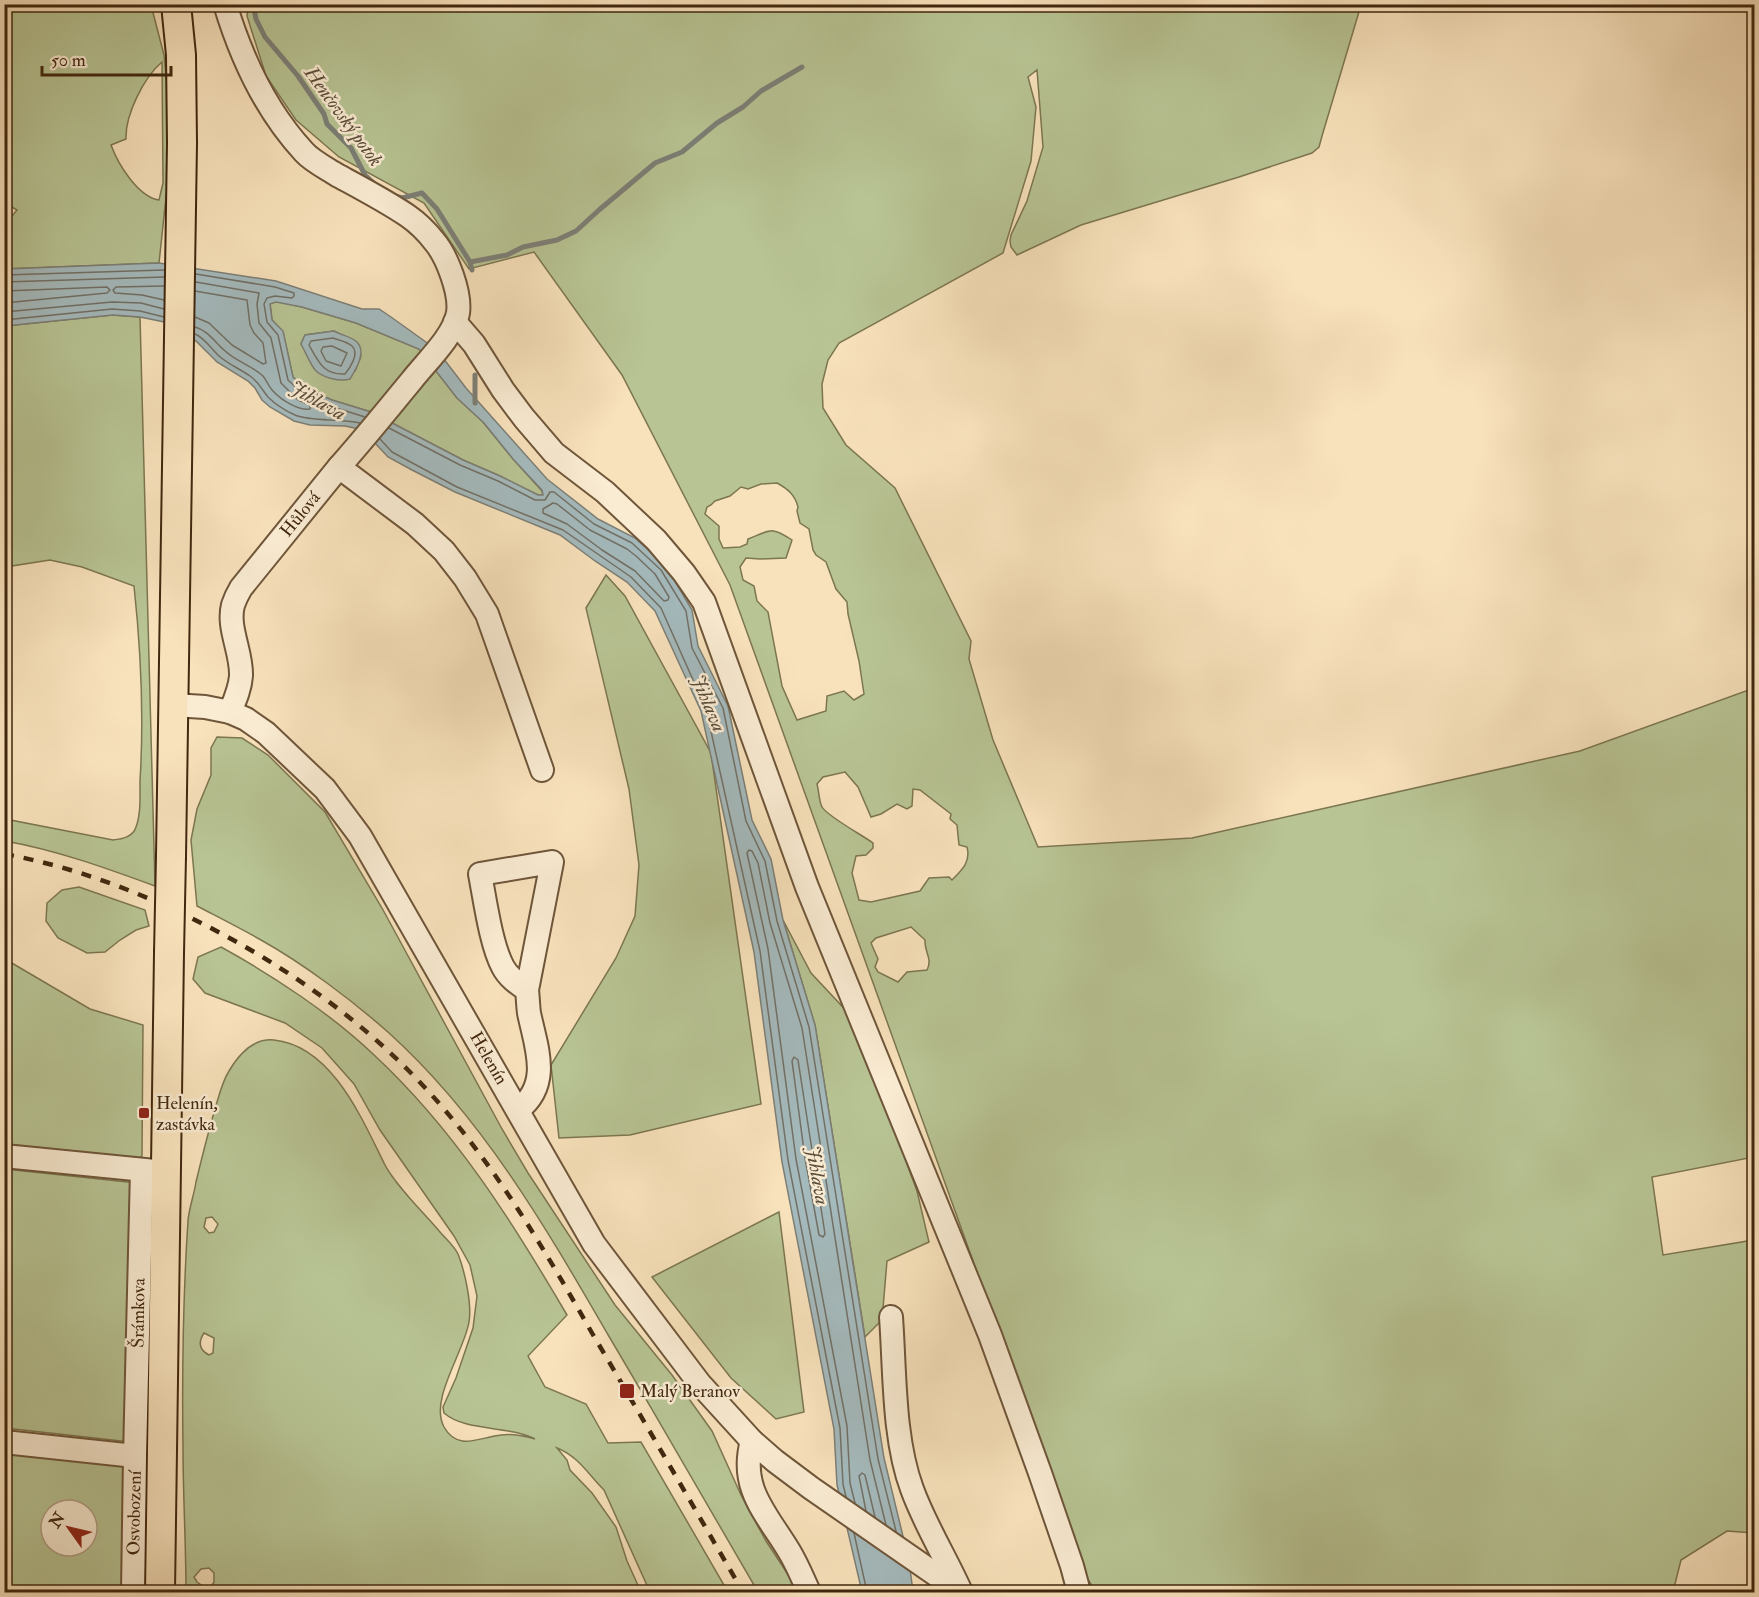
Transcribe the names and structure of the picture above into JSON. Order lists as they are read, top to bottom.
{
  "streets": {
    "street": [
      "Hůlová",
      "Helenín",
      "Šrámkova",
      "Osvobození"
    ]
  },
  "crossings": [
    ["Hůlová", "Helenín"],
    ["Šrámkova", "Osvobození"]
  ],
  "water": ["Henčovský potok", "Jihlava"],
  "places": {
    "transit": ["Helenín, zastávka", "Malý Beranov"]
  },
  "scale_bar": "50 m",
  "north": "top left"
}
